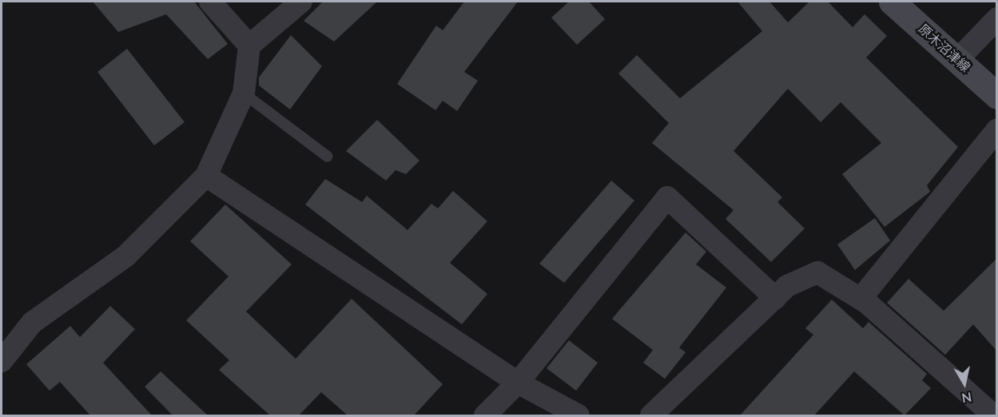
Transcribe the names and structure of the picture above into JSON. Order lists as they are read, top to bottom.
{
  "streets": {
    "main road": ["原木沼津線"]
  },
  "north": "bottom"
}
